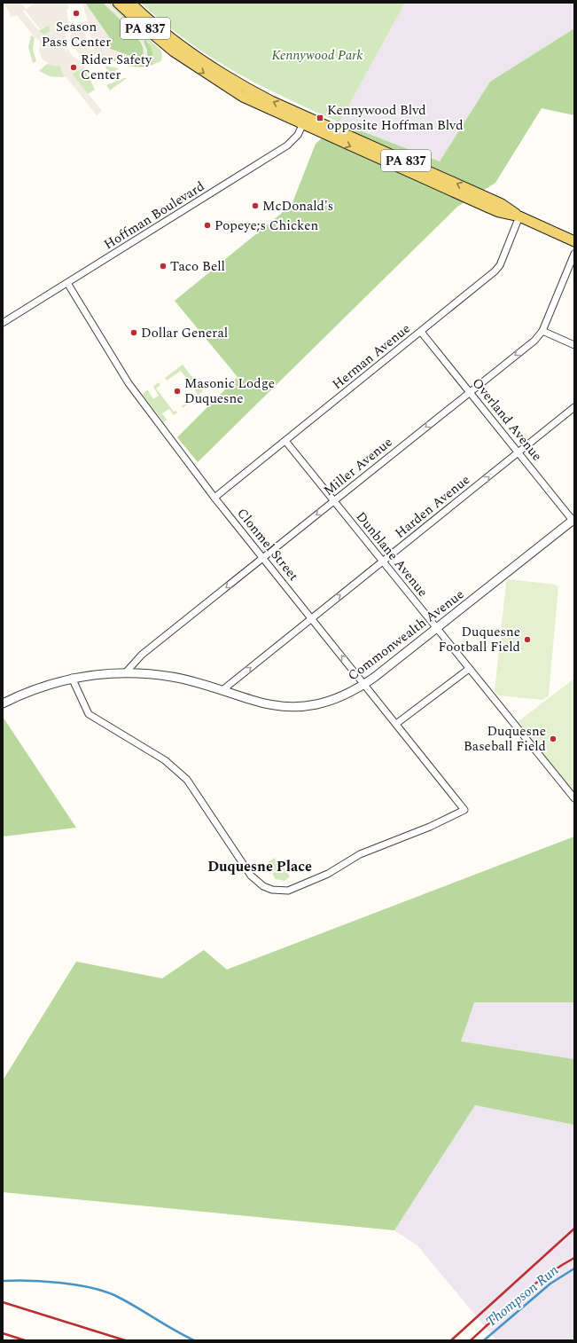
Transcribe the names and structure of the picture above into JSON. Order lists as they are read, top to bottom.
{
  "streets": {
    "main road": ["PA 837"],
    "street": [
      "Hoffman Boulevard",
      "Herman Avenue",
      "Overland Avenue",
      "Miller Avenue",
      "Harden Avenue",
      "Clonmel Street",
      "Dunblane Avenue",
      "Commonwealth Avenue"
    ]
  },
  "crossings": [
    ["PA 837", "Hoffman Boulevard"],
    ["PA 837", "Herman Avenue"],
    ["Hoffman Boulevard", "Clonmel Street"],
    ["Herman Avenue", "Overland Avenue"],
    ["Herman Avenue", "Clonmel Street"],
    ["Herman Avenue", "Dunblane Avenue"],
    ["Overland Avenue", "Miller Avenue"],
    ["Overland Avenue", "Harden Avenue"],
    ["Overland Avenue", "Commonwealth Avenue"],
    ["Miller Avenue", "Clonmel Street"],
    ["Miller Avenue", "Dunblane Avenue"],
    ["Miller Avenue", "Commonwealth Avenue"],
    ["Harden Avenue", "Clonmel Street"],
    ["Harden Avenue", "Dunblane Avenue"],
    ["Harden Avenue", "Commonwealth Avenue"],
    ["Clonmel Street", "Commonwealth Avenue"],
    ["Dunblane Avenue", "Commonwealth Avenue"]
  ],
  "one_way": ["Miller Avenue", "Harden Avenue"],
  "districts": ["Duquesne Place"],
  "water": ["Thompson Run"],
  "parks": ["Kennywood Park"],
  "places": {
    "other": [
      "Season Pass Center",
      "Rider Safety Center",
      "McDonald's",
      "Popeye;s Chicken",
      "Taco Bell",
      "Dollar General",
      "Masonic Lodge Duquesne",
      "Duquesne Football Field",
      "Duquesne Baseball Field"
    ],
    "transit": ["Kennywood Blvd opposite Hoffman Blvd"]
  }
}
